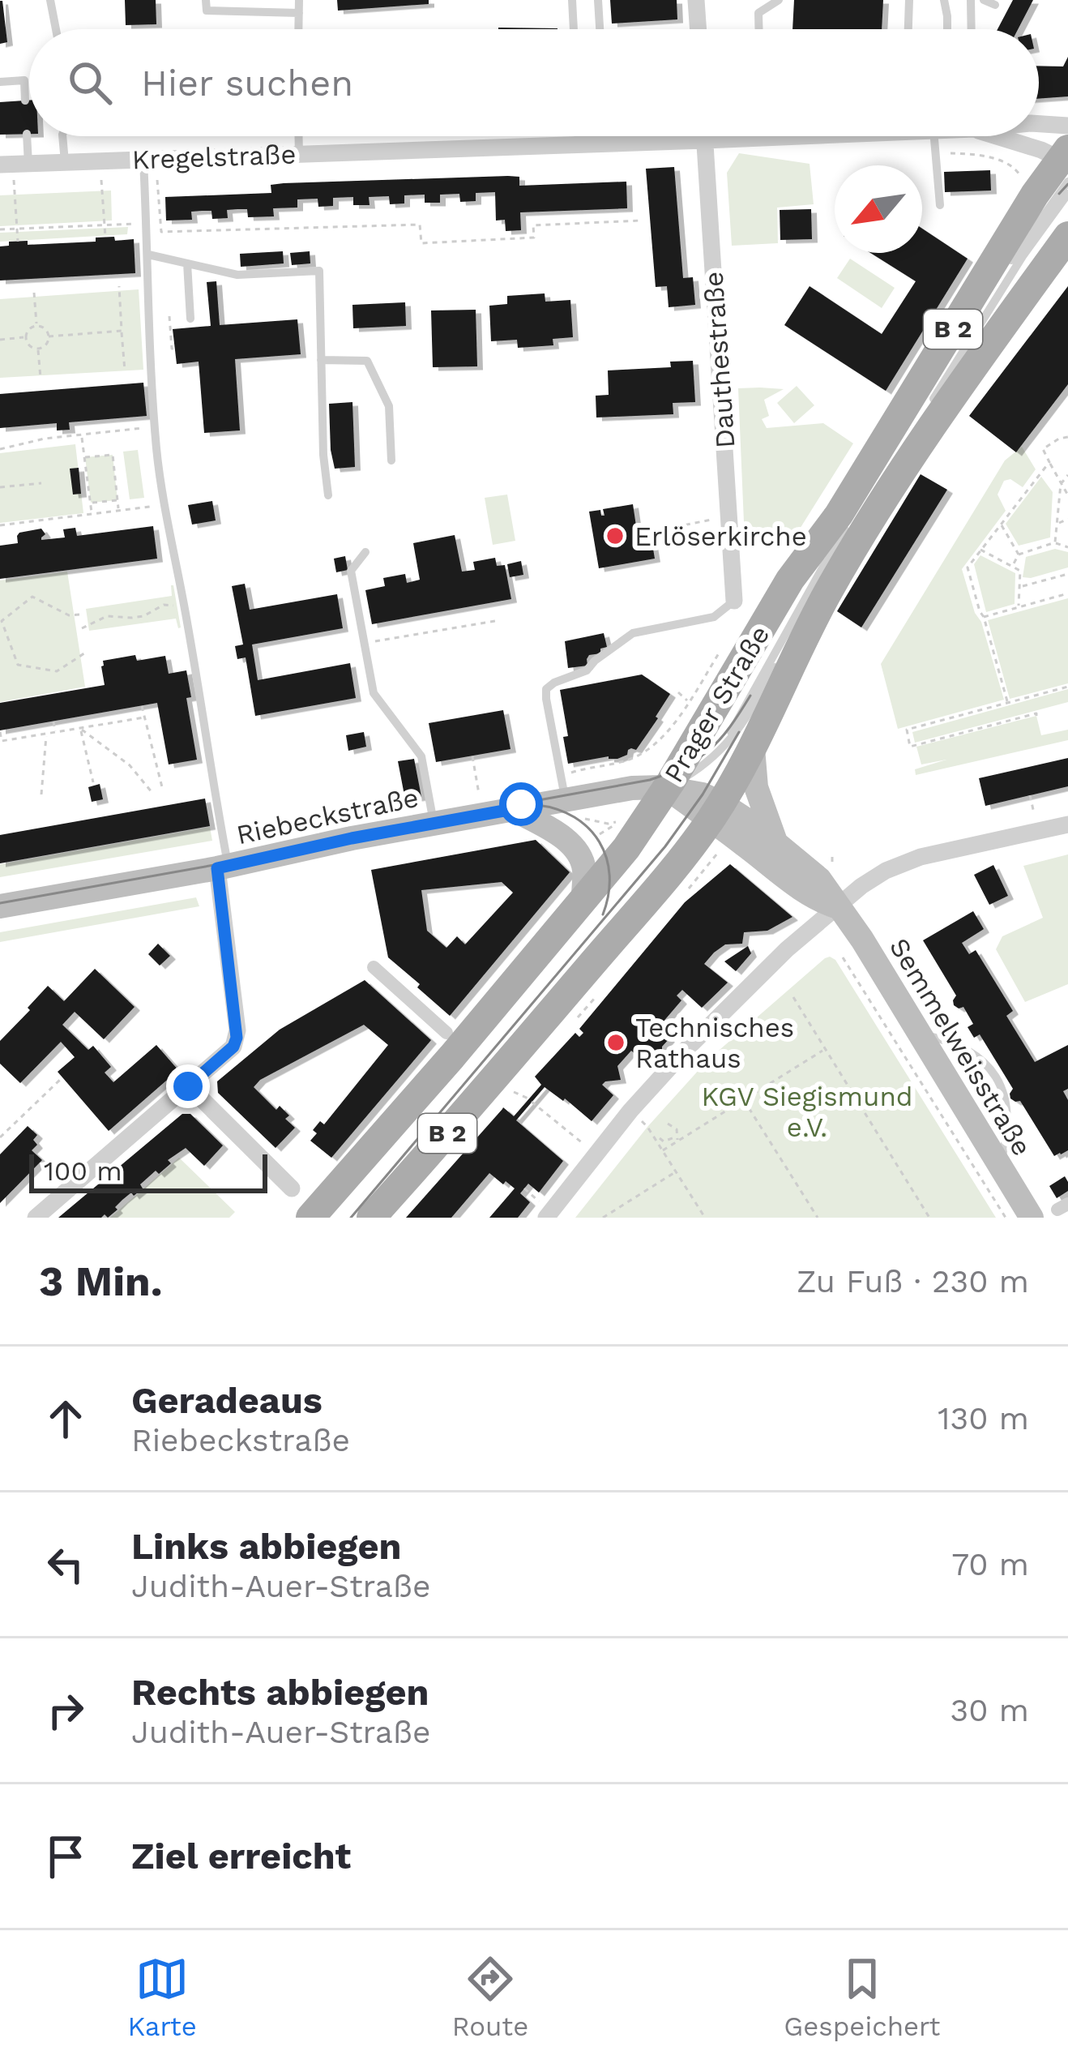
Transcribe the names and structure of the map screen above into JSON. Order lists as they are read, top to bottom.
{
  "streets": {
    "main road": [
      "B 2",
      "Prager Straße",
      "Riebeckstraße",
      "Semmelweisstraße"
    ],
    "street": ["Kregelstraße", "Dauthestraße"]
  },
  "crossings": [
    ["Kregelstraße", "Dauthestraße"],
    ["Prager Straße", "Riebeckstraße"],
    ["Prager Straße", "Semmelweisstraße"],
    ["Riebeckstraße", "Semmelweisstraße"]
  ],
  "parks": ["KGV Siegismund e.V."],
  "places": ["Erlöserkirche", "Technisches Rathaus"],
  "scale_bar": "100 m",
  "north": "bottom left",
  "page": {
    "search": "Hier suchen",
    "scale": "100 m",
    "heading": ["3 Min.", "Zu Fuß · 230 m"],
    "list": [
      ["Geradeaus", "Riebeckstraße", "130 m"],
      ["Links abbiegen", "Judith-Auer-Straße", "70 m"],
      ["Rechts abbiegen", "Judith-Auer-Straße", "30 m"],
      "Ziel erreicht"
    ],
    "nav": ["Karte", "Route", "Gespeichert"]
  }
}
